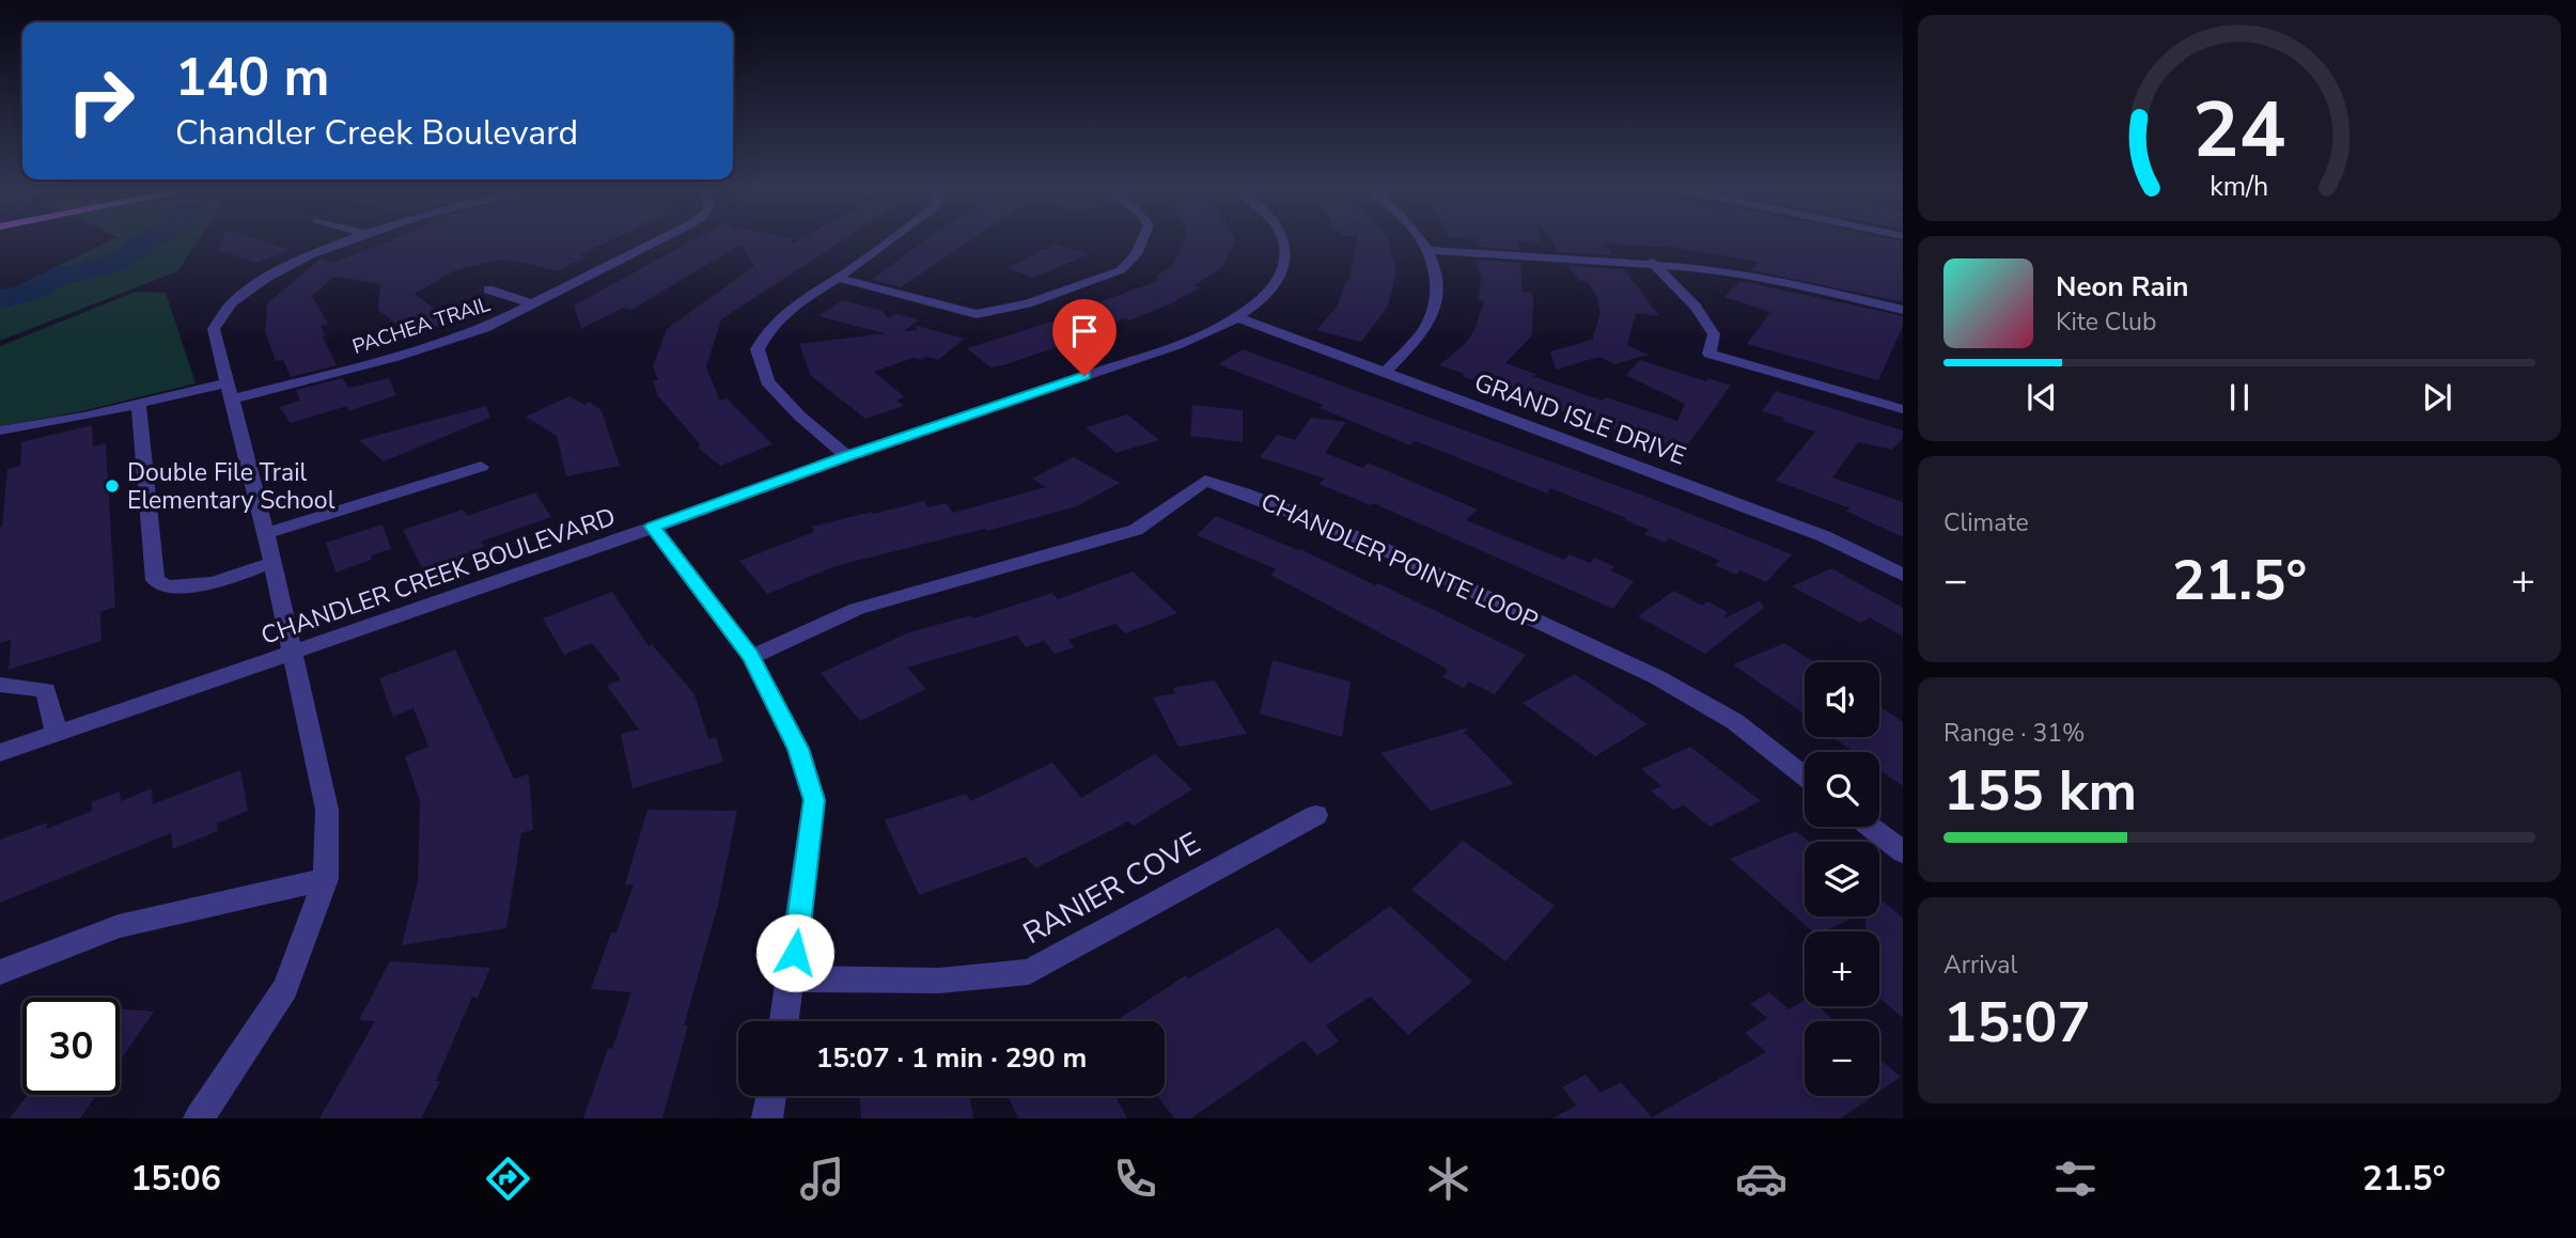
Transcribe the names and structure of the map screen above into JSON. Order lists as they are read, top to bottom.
{
  "streets": {
    "street": [
      "PACHEA TRAIL",
      "GRAND ISLE DRIVE",
      "CHANDLER POINTE LOOP",
      "CHANDLER CREEK BOULEVARD",
      "RANIER COVE"
    ]
  },
  "crossings": [
    ["GRAND ISLE DRIVE", "CHANDLER CREEK BOULEVARD"]
  ],
  "places": ["Double File Trail Elementary School"],
  "page": {
    "turn": ["140 m", "Chandler Creek Boulevard"],
    "song": ["Neon Rain", "Kite Club"],
    "tile": [
      "Climate",
      ["Range · 31%", "155 km"],
      ["Arrival", "15:07"]
    ],
    "heat": ["−", "21.5°", "+"],
    "map_buttons": ["+", "−"],
    "limit": "30",
    "trip": "15:07 · 1 min · 290 m",
    "tabs": ["15:06", "21.5°"],
    "gauge": ["24", "km/h"]
  }
}
